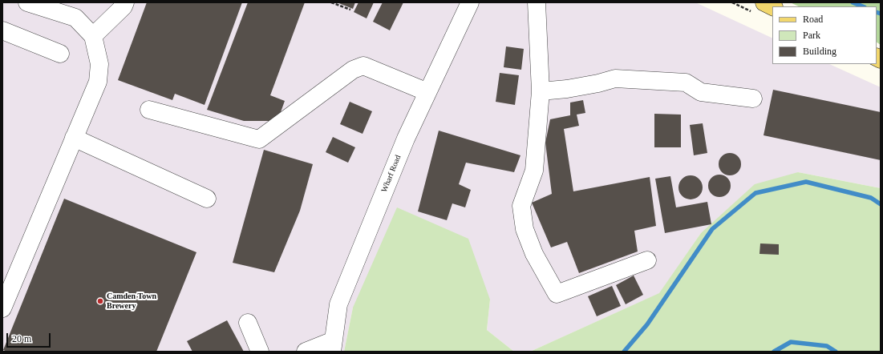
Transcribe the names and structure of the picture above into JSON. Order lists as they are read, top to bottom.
{
  "streets": {
    "street": ["Wharf Road"]
  },
  "places": ["Camden Town Brewery"],
  "legend": ["Road", "Park", "Building"],
  "scale_bar": "20 m"
}
